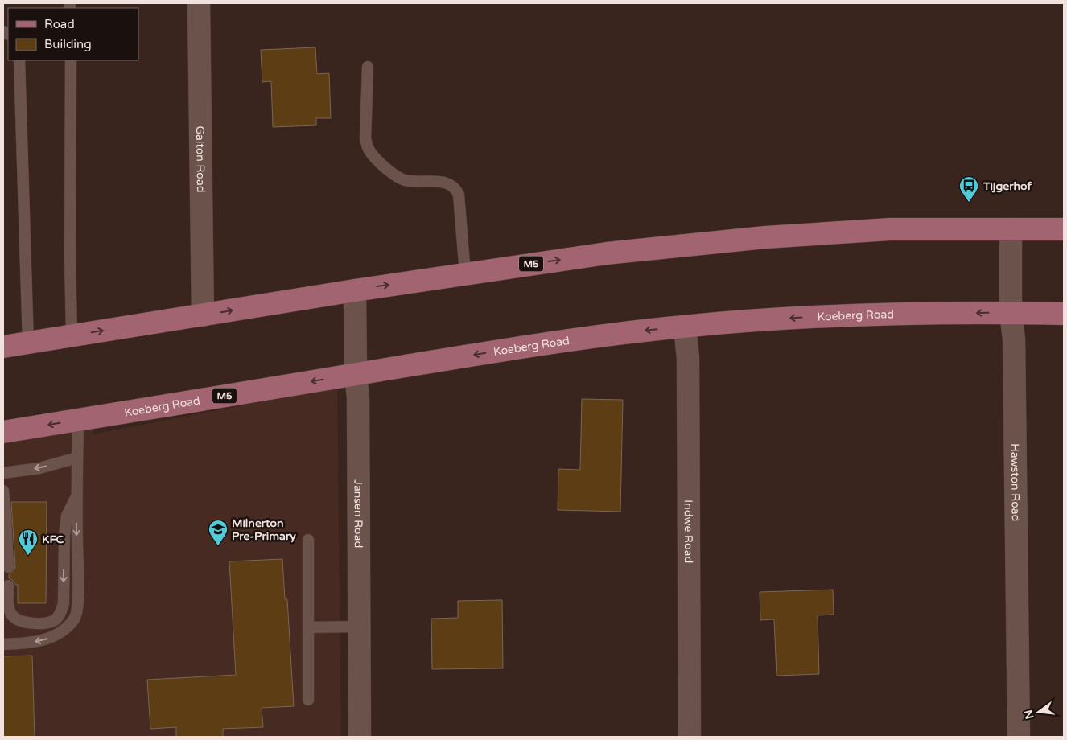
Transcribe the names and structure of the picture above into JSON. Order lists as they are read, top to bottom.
{
  "streets": {
    "main road": ["M5", "Koeberg Road"],
    "street": [
      "Galton Road",
      "Hawston Road",
      "Jansen Road",
      "Indwe Road"
    ]
  },
  "crossings": [
    ["Galton Road", "M5"],
    ["M5", "Hawston Road"],
    ["M5", "Jansen Road"],
    ["Koeberg Road", "Hawston Road"],
    ["Koeberg Road", "Jansen Road"],
    ["Koeberg Road", "Indwe Road"]
  ],
  "places": {
    "bus stop": ["Tijgerhof"],
    "school or university": ["Milnerton Pre-Primary"],
    "restaurant": ["KFC"]
  },
  "legend": ["Road", "Building"],
  "north": "left"
}
